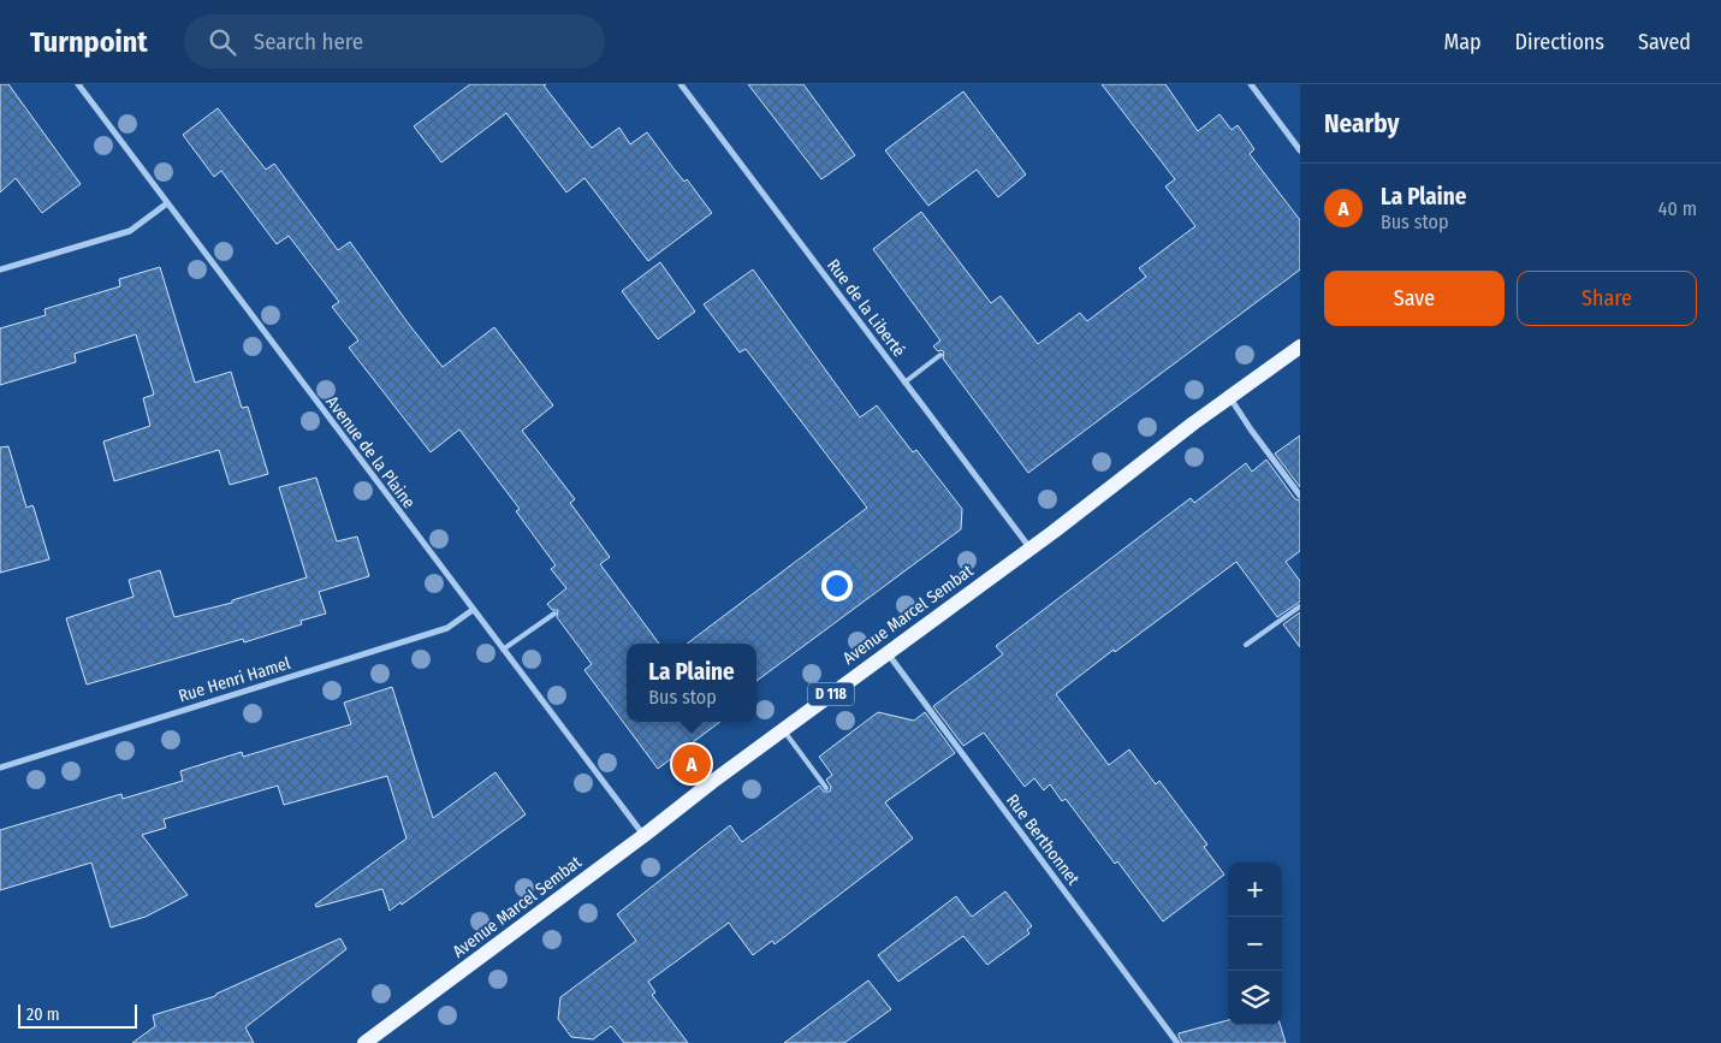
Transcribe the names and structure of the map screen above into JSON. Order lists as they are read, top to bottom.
{
  "streets": {
    "main road": ["Avenue Marcel Sembat", "D 118"],
    "street": [
      "Rue de la Liberté",
      "Avenue de la Plaine",
      "Rue Henri Hamel",
      "Rue Berthonnet"
    ]
  },
  "crossings": [
    ["Rue de la Liberté", "Avenue Marcel Sembat"],
    ["Avenue de la Plaine", "Avenue Marcel Sembat"],
    ["Avenue de la Plaine", "Rue Henri Hamel"],
    ["Avenue Marcel Sembat", "Rue Berthonnet"]
  ],
  "scale_bar": "20 m",
  "page": {
    "header": "Turnpoint",
    "search": "Search here",
    "nav": ["Map", "Directions", "Saved"],
    "heading": "Nearby",
    "list": [
      {
        "mark": "A",
        "name": "La Plaine",
        "note": "Bus stop",
        "value": "40 m"
      }
    ],
    "buttons": ["Save", "Share"],
    "popup": ["La Plaine", "Bus stop"],
    "pins": "A",
    "map_buttons": ["+", "−"],
    "scale": "20 m"
  }
}
